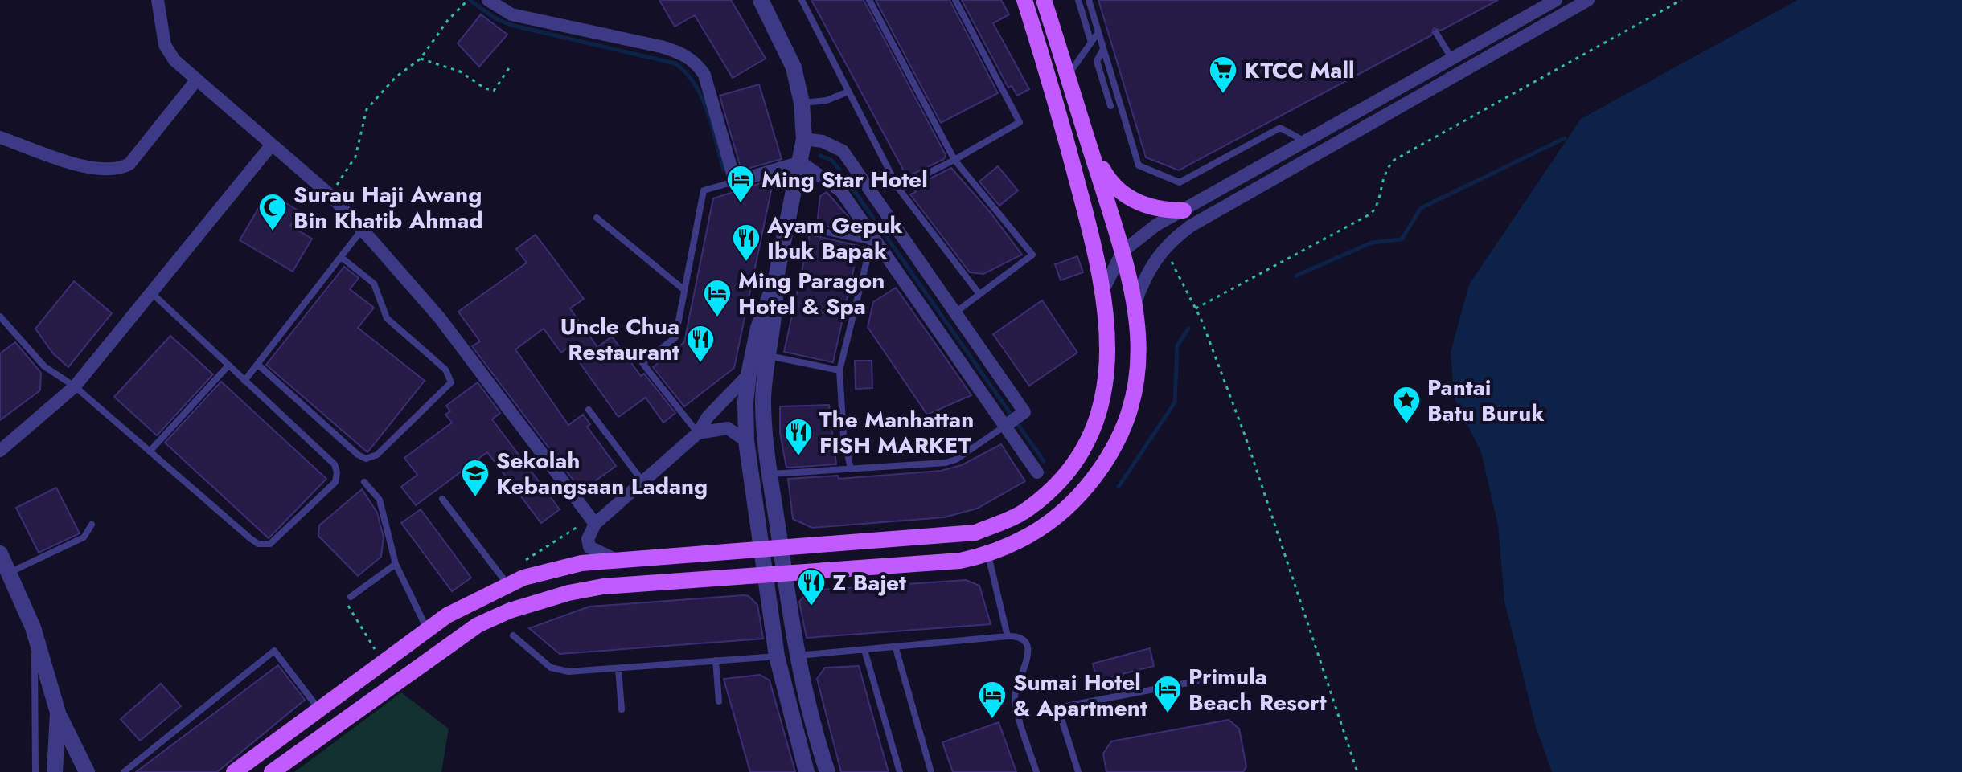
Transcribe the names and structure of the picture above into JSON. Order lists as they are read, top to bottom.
{
  "places": {
    "supermarket": ["KTCC Mall"],
    "hotel": [
      "Ming Star Hotel",
      "Ming Paragon Hotel & Spa",
      "Primula Beach Resort",
      "Sumai Hotel & Apartment"
    ],
    "mosque": ["Surau Haji Awang Bin Khatib Ahmad"],
    "restaurant": [
      "Ayam Gepuk Ibuk Bapak",
      "Uncle Chua Restaurant",
      "The Manhattan FISH MARKET",
      "Z Bajet"
    ],
    "place": ["Pantai Batu Buruk"],
    "school or university": ["Sekolah Kebangsaan Ladang"]
  }
}
